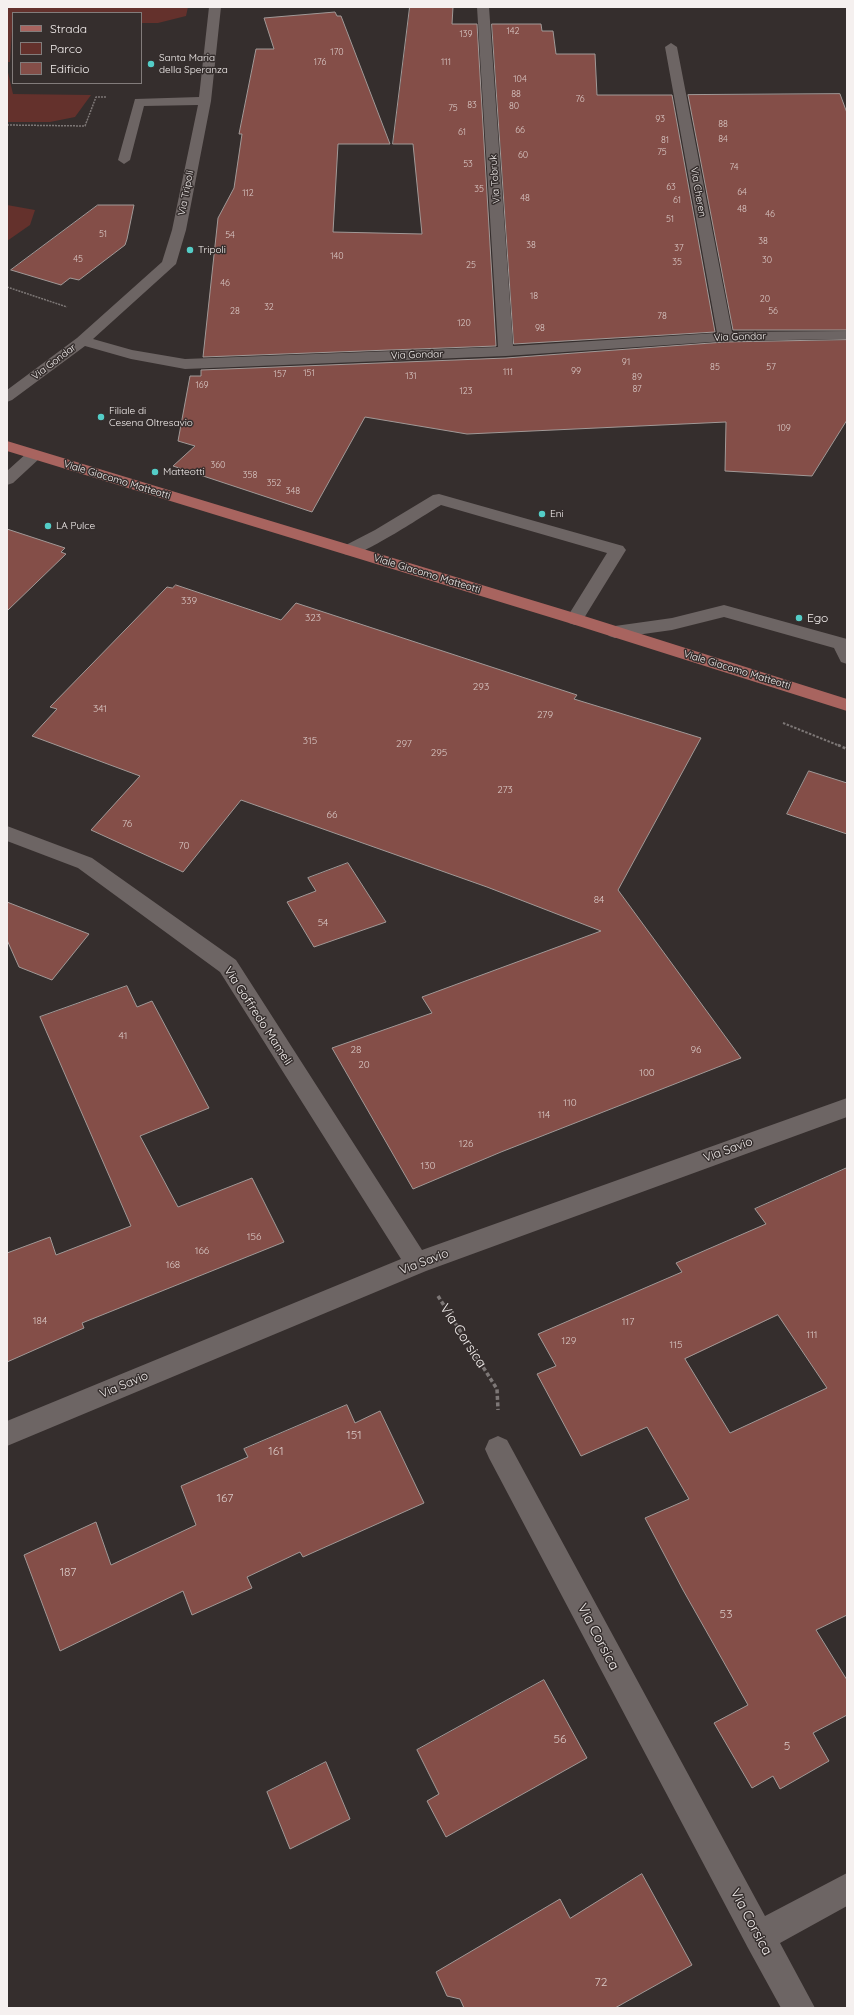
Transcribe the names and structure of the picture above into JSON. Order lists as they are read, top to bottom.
{
  "streets": {
    "main road": ["Viale Giacomo Matteotti"],
    "street": [
      "Via Tobruk",
      "Via Cheren",
      "Via Tripoli",
      "Via Gondar",
      "Via Goffredo Mameli",
      "Via Savio",
      "Via Corsica"
    ]
  },
  "crossings": [
    ["Via Tobruk", "Via Gondar"],
    ["Via Cheren", "Via Gondar"],
    ["Via Tripoli", "Via Gondar"],
    ["Via Goffredo Mameli", "Via Savio"],
    ["Via Goffredo Mameli", "Via Corsica"],
    ["Via Savio", "Via Corsica"]
  ],
  "places": [
    "Santa Maria della Speranza",
    "Tripoli",
    "Filiale di Cesena Oltresavio",
    "Matteotti",
    "Eni",
    "LA Pulce",
    "Ego"
  ],
  "house_numbers": [
    "142",
    "139",
    "170",
    "176",
    "111",
    "104",
    "88",
    "76",
    "83",
    "80",
    "75",
    "93",
    "88",
    "66",
    "61",
    "84",
    "81",
    "75",
    "60",
    "53",
    "74",
    "63",
    "35",
    "64",
    "112",
    "48",
    "61",
    "48",
    "46",
    "51",
    "51",
    "54",
    "38",
    "38",
    "37",
    "140",
    "45",
    "30",
    "35",
    "25",
    "46",
    "18",
    "20",
    "32",
    "28",
    "56",
    "78",
    "120",
    "98",
    "91",
    "85",
    "57",
    "99",
    "111",
    "151",
    "157",
    "131",
    "89",
    "169",
    "87",
    "123",
    "109",
    "360",
    "358",
    "352",
    "348",
    "339",
    "323",
    "293",
    "341",
    "279",
    "315",
    "297",
    "295",
    "273",
    "66",
    "76",
    "70",
    "84",
    "54",
    "41",
    "28",
    "96",
    "20",
    "100",
    "110",
    "114",
    "126",
    "130",
    "156",
    "166",
    "168",
    "184",
    "117",
    "111",
    "129",
    "115",
    "151",
    "161",
    "167",
    "187",
    "53",
    "56",
    "5",
    "72"
  ],
  "legend": ["Strada", "Parco", "Edificio"]
}
